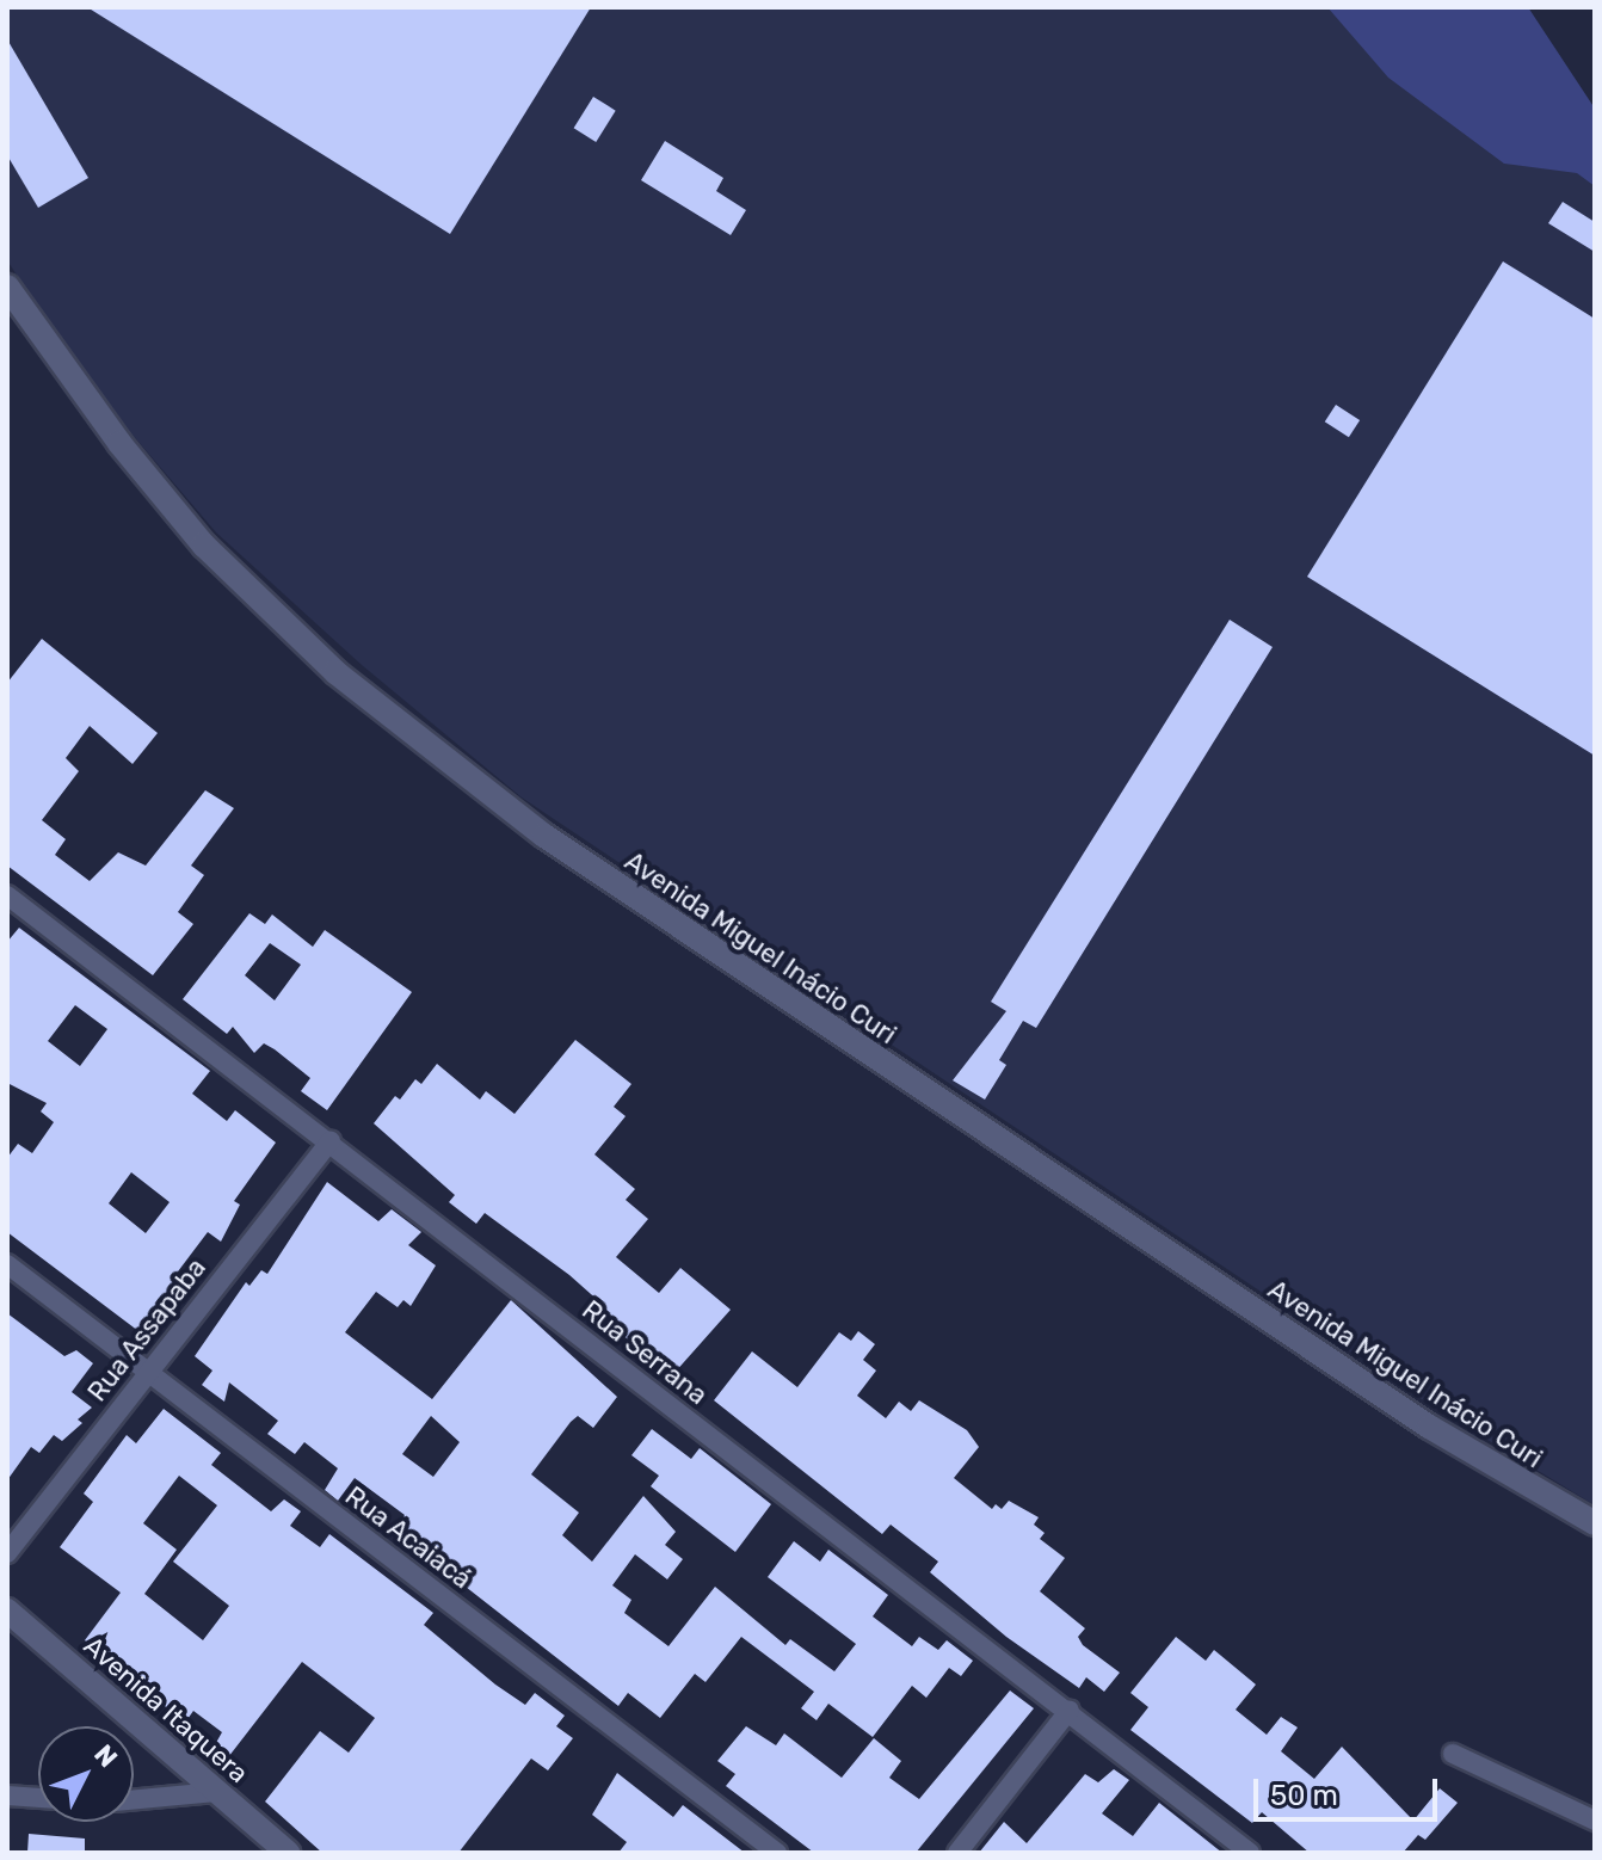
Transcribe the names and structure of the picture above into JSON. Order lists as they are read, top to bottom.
{
  "streets": {
    "street": [
      "Avenida Miguel Inácio Curi",
      "Rua Assapaba",
      "Rua Serrana",
      "Rua Acaiacá",
      "Avenida Itaquera"
    ]
  },
  "crossings": [
    ["Rua Assapaba", "Rua Serrana"],
    ["Rua Assapaba", "Rua Acaiacá"]
  ],
  "scale_bar": "50 m",
  "north": "top right"
}
